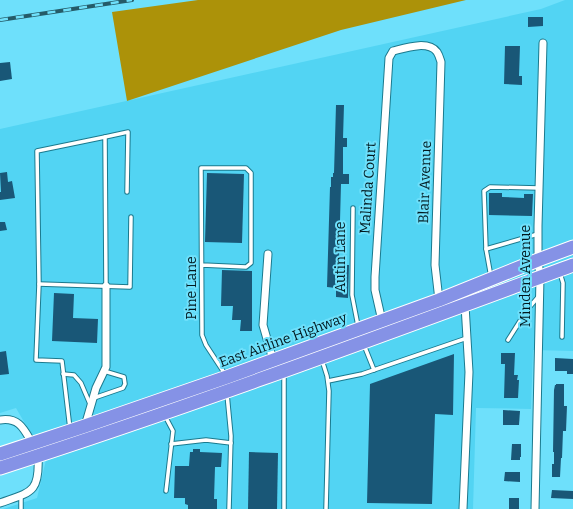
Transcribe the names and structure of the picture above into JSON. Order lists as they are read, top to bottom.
{
  "streets": {
    "highway": ["East Airline Highway"],
    "street": ["Blair Avenue", "Malinda Court", "Minden Avenue"],
    "lane": ["Autin Lane", "Pine Lane"]
  },
  "crossings": [
    ["Blair Avenue", "Malinda Court"],
    ["Blair Avenue", "East Airline Highway"],
    ["Malinda Court", "East Airline Highway"],
    ["Autin Lane", "East Airline Highway"],
    ["Minden Avenue", "East Airline Highway"],
    ["Pine Lane", "East Airline Highway"]
  ]
}
